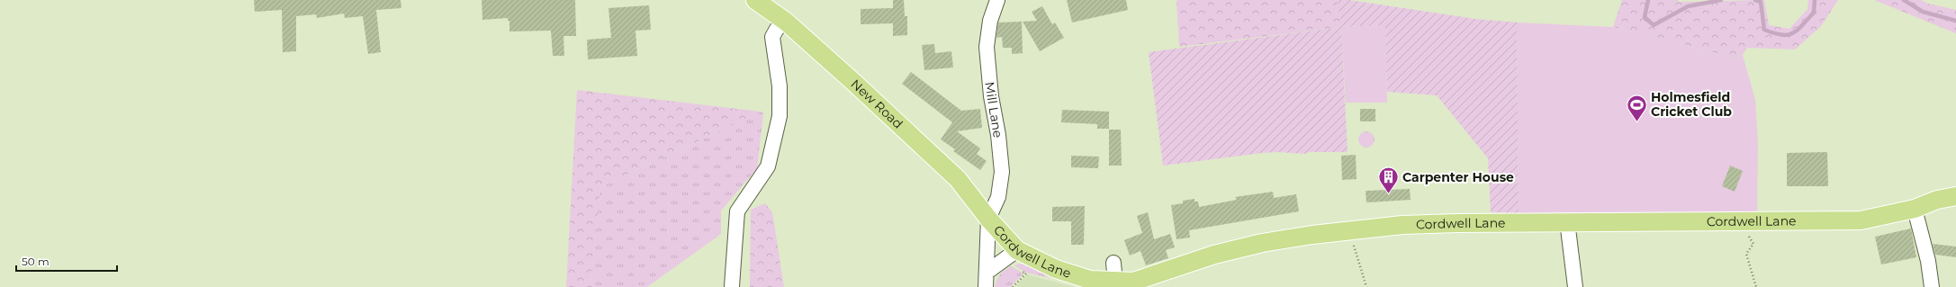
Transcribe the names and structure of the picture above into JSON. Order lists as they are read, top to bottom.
{
  "streets": {
    "main road": ["New Road", "Cordwell Lane"],
    "street": ["Mill Lane"]
  },
  "crossings": [
    ["New Road", "Mill Lane"],
    ["New Road", "Cordwell Lane"],
    ["Mill Lane", "Cordwell Lane"]
  ],
  "places": {
    "sports": ["Holmesfield Cricket Club"],
    "building": ["Carpenter House"]
  },
  "scale_bar": "50 m"
}
